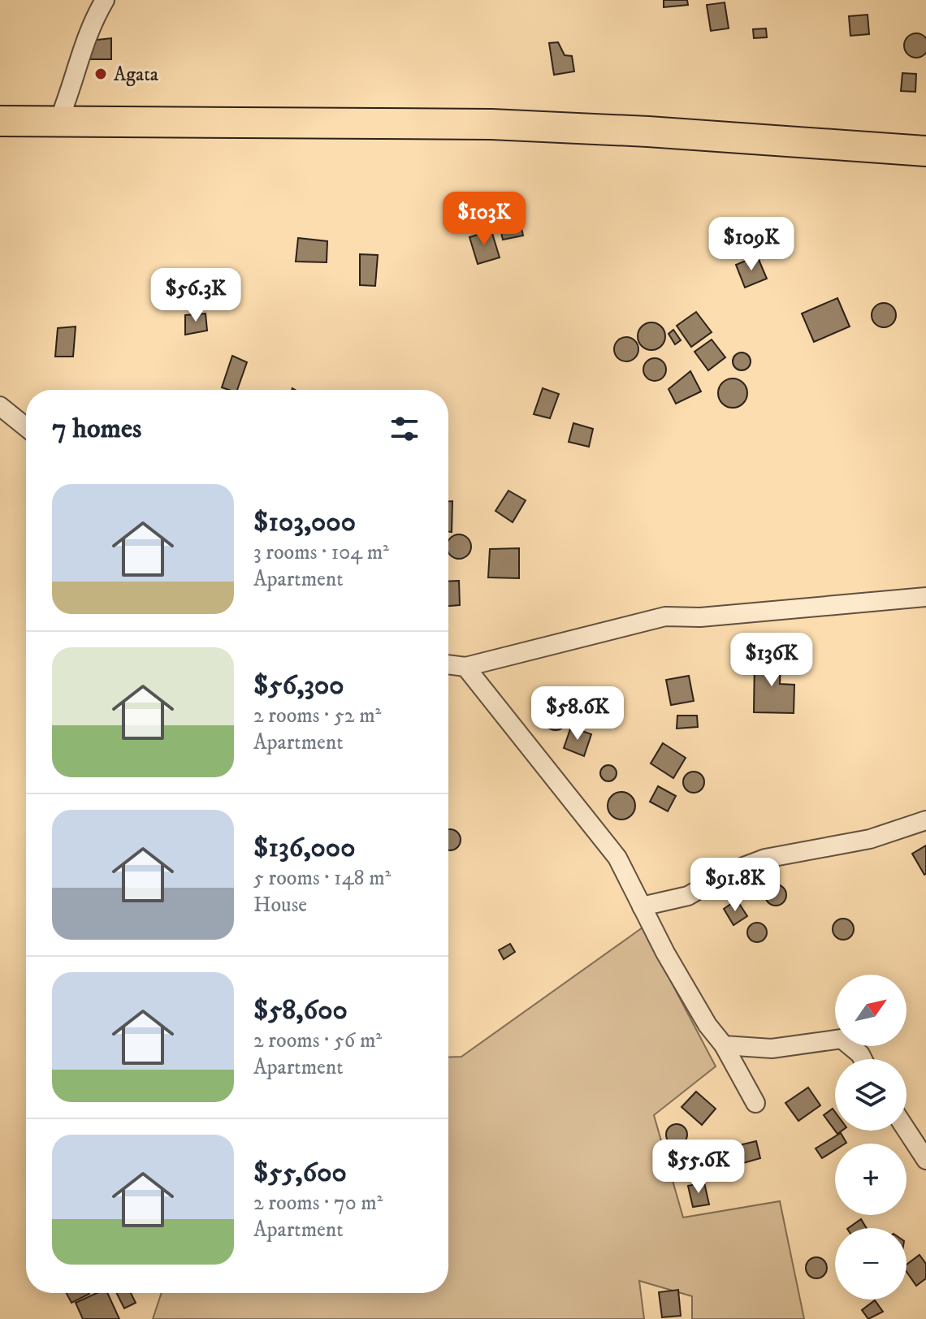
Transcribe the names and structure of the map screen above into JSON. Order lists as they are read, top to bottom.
{
  "places": ["Agata"],
  "north": "top right",
  "page": {
    "price": [
      "$103K",
      "$109K",
      "$56.3K",
      "$136K",
      "$58.6K",
      "$91.8K",
      "$55.6K"
    ],
    "heading": "7 homes",
    "list": [
      {
        "name": "$103,000",
        "note": "3 rooms · 104 m² · Apartment"
      },
      {
        "name": "$56,300",
        "note": "2 rooms · 52 m² · Apartment"
      },
      {
        "name": "$136,000",
        "note": "5 rooms · 148 m² · House"
      },
      {
        "name": "$58,600",
        "note": "2 rooms · 56 m² · Apartment"
      },
      {
        "name": "$55,600",
        "note": "2 rooms · 70 m² · Apartment"
      }
    ],
    "map_buttons": ["+", "−"]
  }
}
